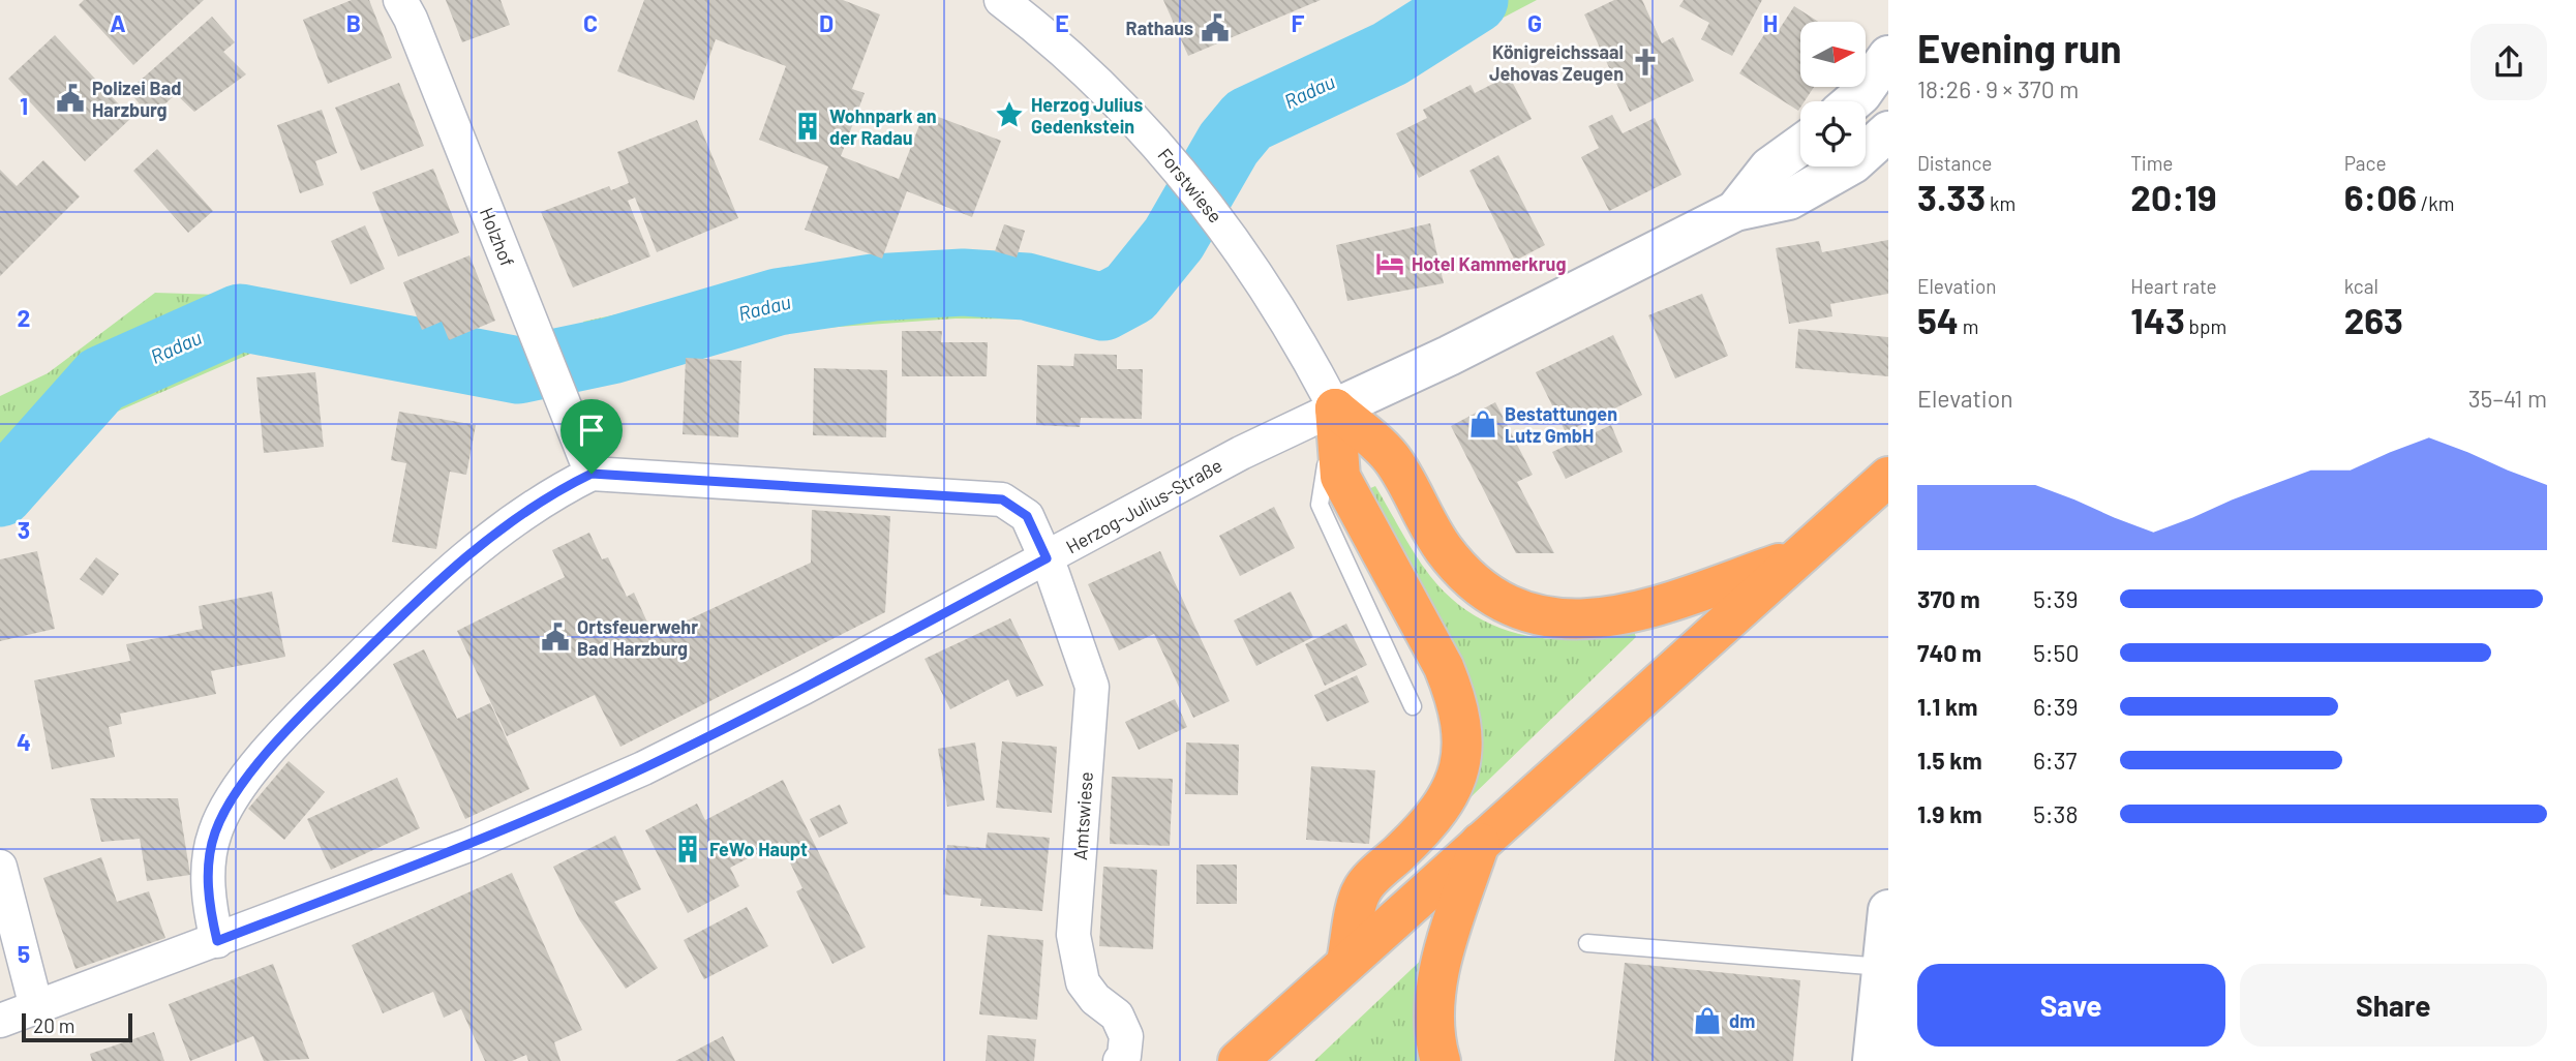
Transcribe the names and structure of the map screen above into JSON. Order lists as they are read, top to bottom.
{
  "streets": {
    "main road": ["Herzog-Julius-Straße"],
    "street": ["Forstwiese", "Holzhof", "Amtswiese"]
  },
  "crossings": [
    ["Forstwiese", "Herzog-Julius-Straße"],
    ["Herzog-Julius-Straße", "Amtswiese"]
  ],
  "water": ["Radau"],
  "places": {
    "public building": ["Rathaus", "Polizei Bad Harzburg", "Ortsfeuerwehr Bad Harzburg"],
    "church": ["Königreichssaal Jehovas Zeugen"],
    "place": ["Herzog Julius Gedenkstein"],
    "building": ["Wohnpark an der Radau", "FeWo Haupt"],
    "hotel": ["Hotel Kammerkrug"],
    "shop": ["Bestattungen Lutz GmbH", "dm"]
  },
  "scale_bar": "20 m",
  "north": "right",
  "page": {
    "heading": ["Evening run", "18:26 · 9 × 370 m"],
    "stats": [
      ["Distance", "3.33 km"],
      ["Time", "20:19"],
      ["Pace", "6:06 /km"],
      ["Elevation", "54 m"],
      ["Heart rate", "143 bpm"],
      ["kcal", "263"]
    ],
    "chart": ["Elevation", "35–41 m"],
    "list": [
      {
        "name": "370 m",
        "note": "5:39"
      },
      {
        "name": "740 m",
        "note": "5:50"
      },
      {
        "name": "1.1 km",
        "note": "6:39"
      },
      {
        "name": "1.5 km",
        "note": "6:37"
      },
      {
        "name": "1.9 km",
        "note": "5:38"
      }
    ],
    "buttons": ["Save", "Share"],
    "scale": "20 m"
  },
  "grid": {
    "columns": [
      "A",
      "B",
      "C",
      "D",
      "E",
      "F",
      "G",
      "H"
    ],
    "rows": [
      "1",
      "2",
      "3",
      "4",
      "5"
    ]
  }
}
